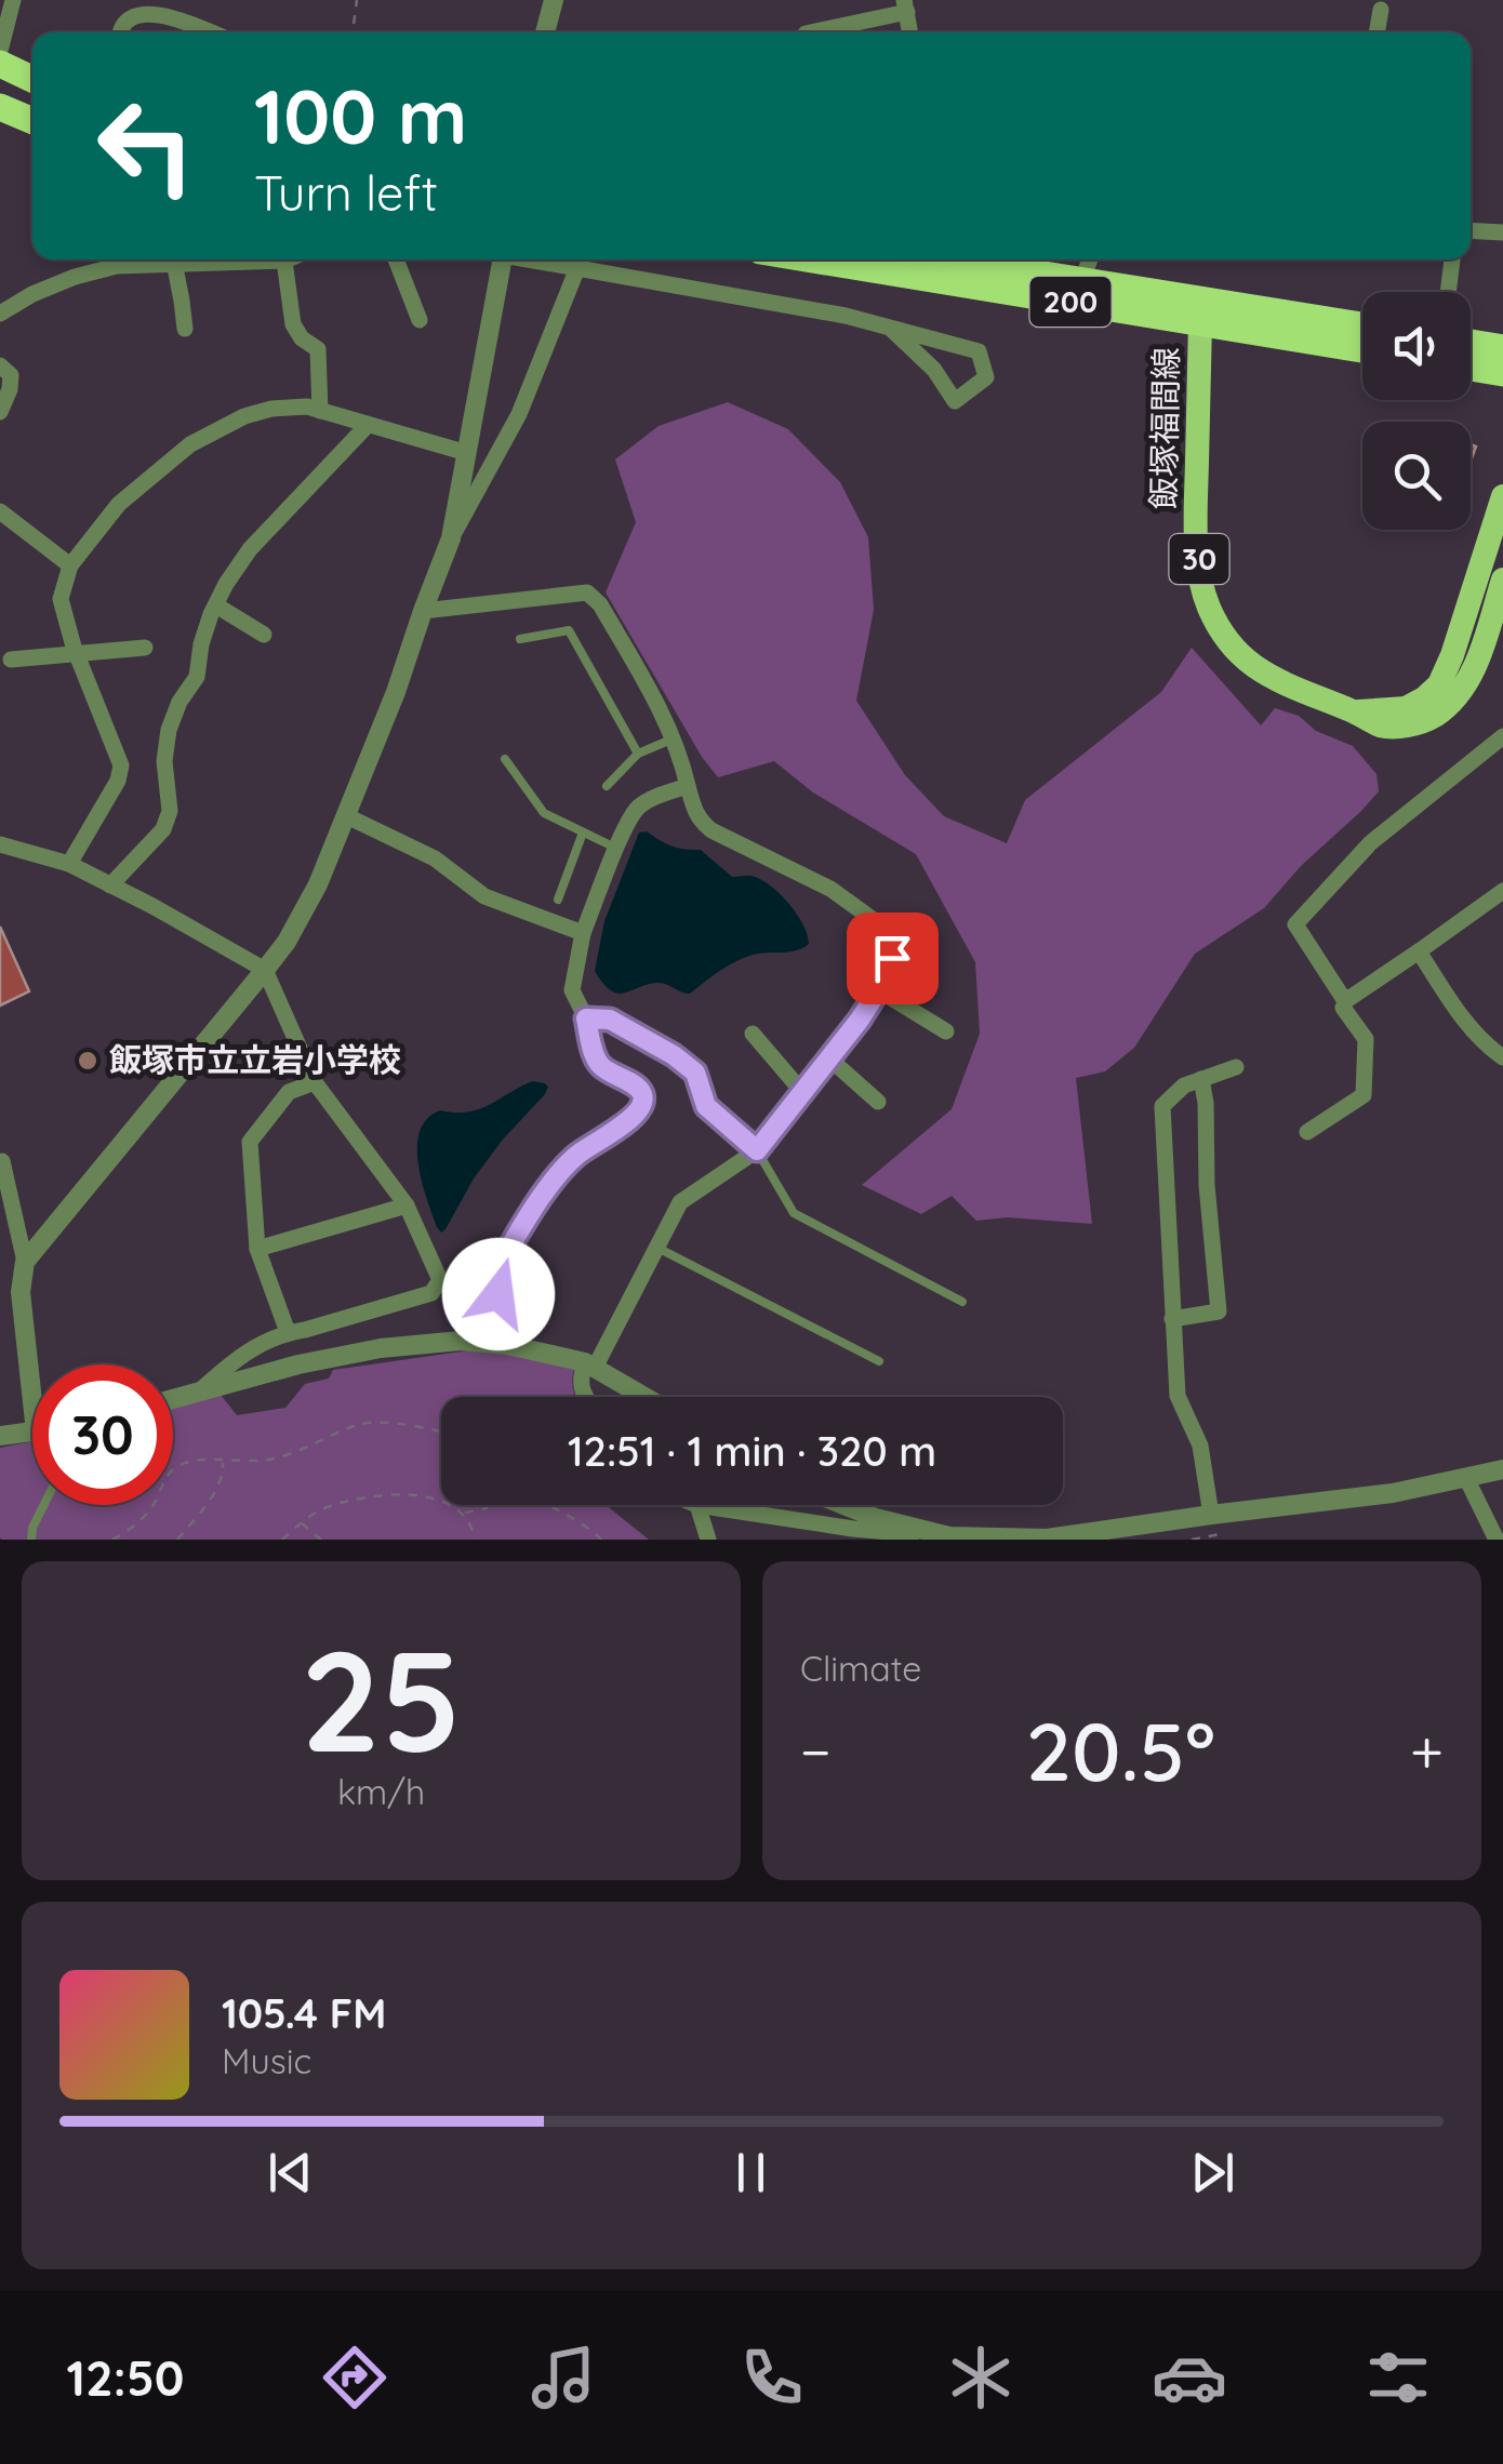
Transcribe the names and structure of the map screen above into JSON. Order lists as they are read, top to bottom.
{
  "streets": {
    "highway": ["200"],
    "main road": ["飯塚福間線", "30"]
  },
  "crossings": [
    ["200", "飯塚福間線"]
  ],
  "places": ["飯塚市立立岩小学校"],
  "page": {
    "turn": ["100 m", "Turn left"],
    "limit": "30",
    "trip": "12:51 · 1 min · 320 m",
    "tile": [
      ["25", "km/h"],
      "Climate"
    ],
    "heat": ["−", "20.5°", "+"],
    "song": ["105.4 FM", "Music"],
    "tabs": "12:50"
  }
}
